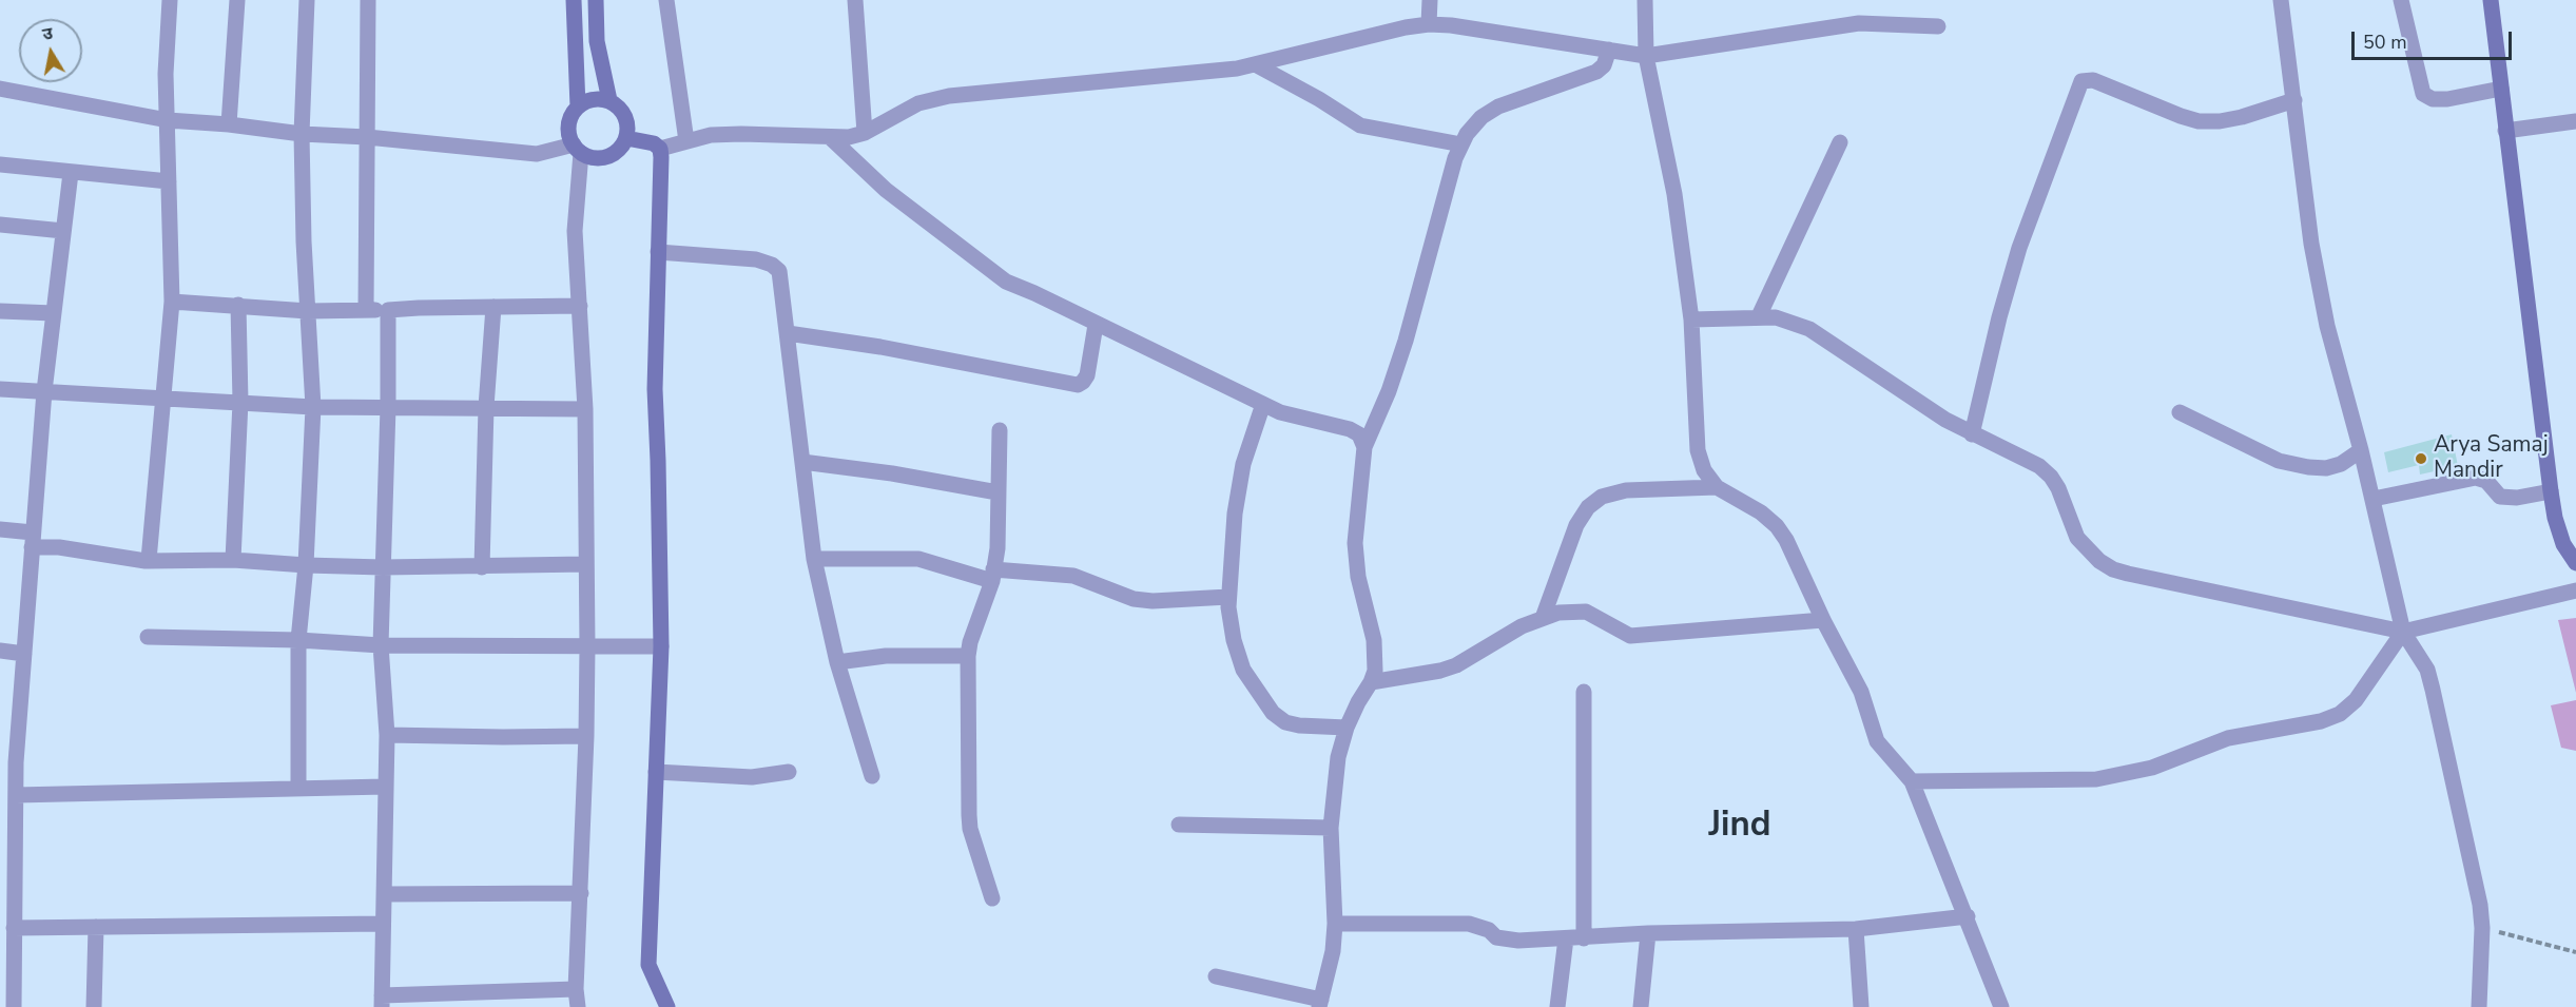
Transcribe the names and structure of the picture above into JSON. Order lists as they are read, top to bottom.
{
  "districts": ["Jind"],
  "places": ["Arya Samaj Mandir"],
  "scale_bar": "50 m",
  "north": "top"
}
